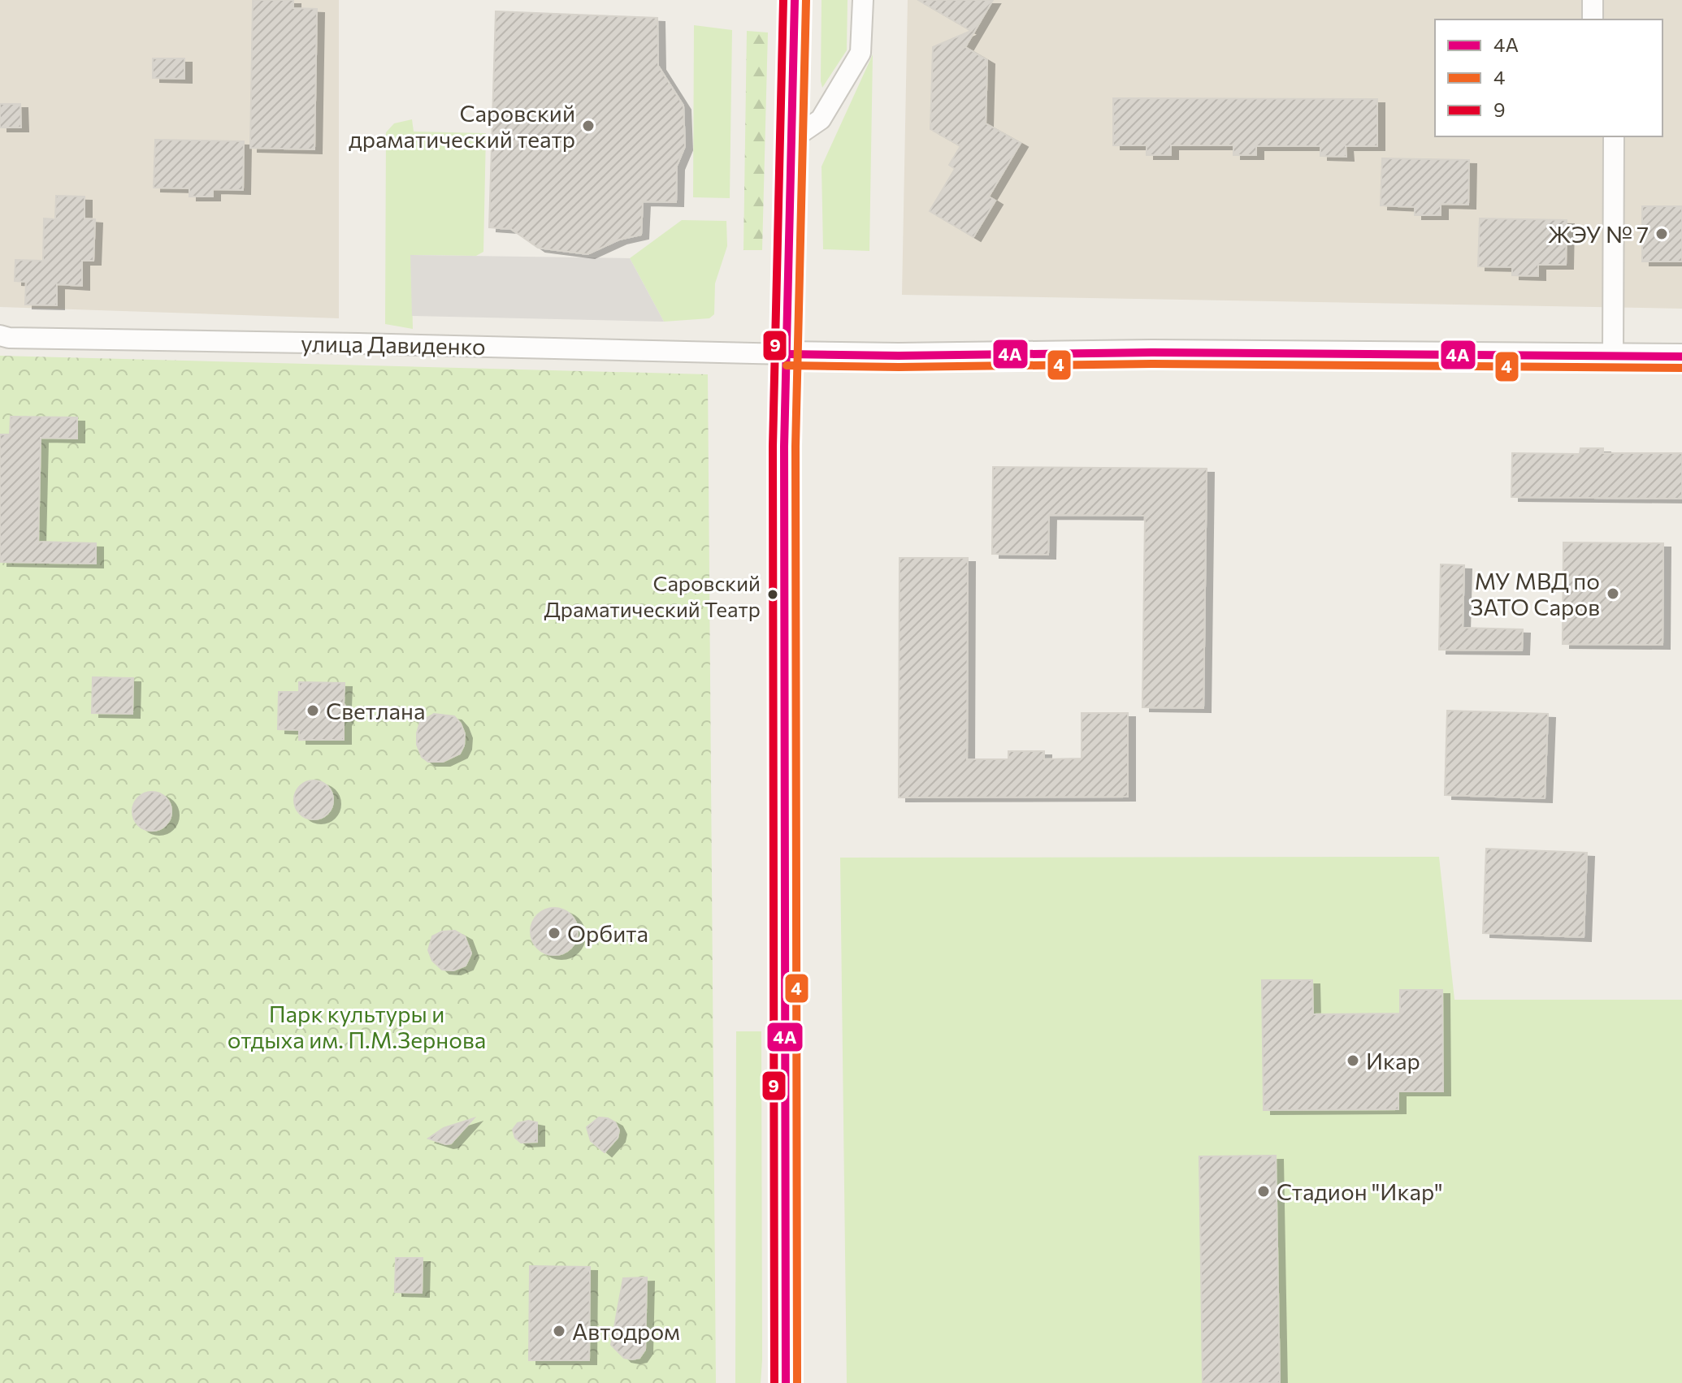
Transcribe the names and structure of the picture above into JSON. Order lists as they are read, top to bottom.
{
  "streets": {
    "street": ["улица Давиденко"]
  },
  "parks": ["Парк культуры и отдыха им. П.М.Зернова"],
  "places": [
    "Саровский драматический театр",
    "ЖЭУ № 7",
    "МУ МВД по ЗАТО Саров",
    "Саровский Драматический Театр",
    "Светлана",
    "Орбита",
    "Икар",
    "Стадион \"Икар\"",
    "Автодром"
  ],
  "lines": ["transit line 4А", "transit line 4", "transit line 9"],
  "legend": ["4А", "4", "9"]
}
